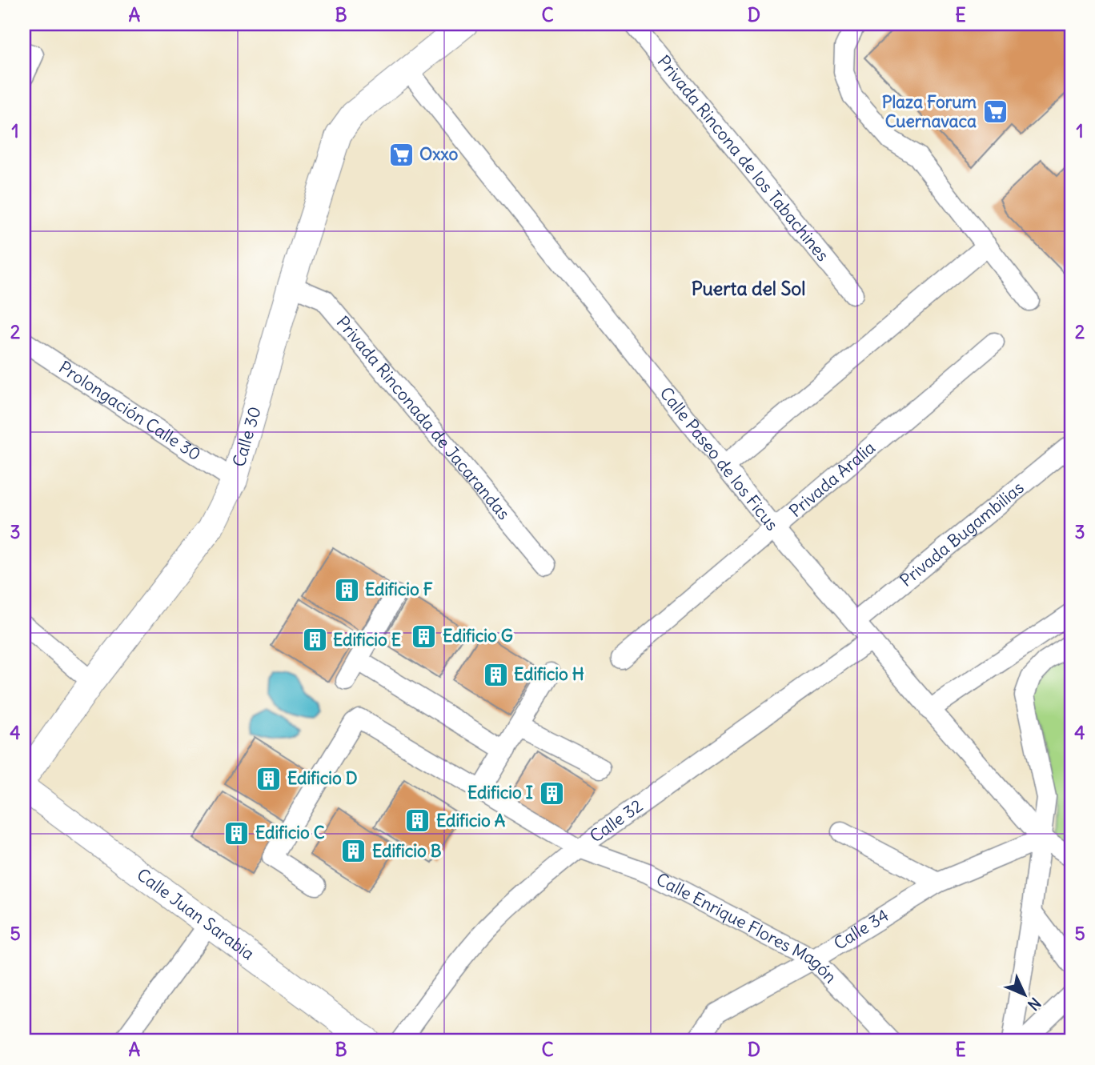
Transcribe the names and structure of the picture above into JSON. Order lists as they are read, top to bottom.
{
  "streets": {
    "street": [
      "Privada Rincona de los Tabachines",
      "Prolongación Calle 30",
      "Privada Rinconada de Jacarandas",
      "Calle 30",
      "Calle Paseo de los Ficus",
      "Privada Aralia",
      "Privada Bugambilias",
      "Calle 32",
      "Calle Juan Sarabia",
      "Calle 34",
      "Calle Enrique Flores Magón"
    ]
  },
  "crossings": [
    ["Prolongación Calle 30", "Calle 30"],
    ["Privada Rinconada de Jacarandas", "Calle 30"],
    ["Calle 30", "Calle Paseo de los Ficus"],
    ["Calle Paseo de los Ficus", "Privada Aralia"],
    ["Calle Paseo de los Ficus", "Privada Bugambilias"],
    ["Calle Paseo de los Ficus", "Calle 32"],
    ["Calle Paseo de los Ficus", "Calle 34"],
    ["Calle 32", "Calle Enrique Flores Magón"],
    ["Calle 34", "Calle Enrique Flores Magón"]
  ],
  "districts": ["Puerta del Sol"],
  "places": {
    "supermarket": ["Plaza Forum Cuernavaca", "Oxxo"],
    "building": [
      "Edificio F",
      "Edificio G",
      "Edificio E",
      "Edificio H",
      "Edificio D",
      "Edificio I",
      "Edificio A",
      "Edificio C",
      "Edificio B"
    ]
  },
  "north": "bottom right",
  "grid": {
    "columns": [
      "A",
      "B",
      "C",
      "D",
      "E"
    ],
    "rows": [
      "1",
      "2",
      "3",
      "4",
      "5"
    ]
  }
}
